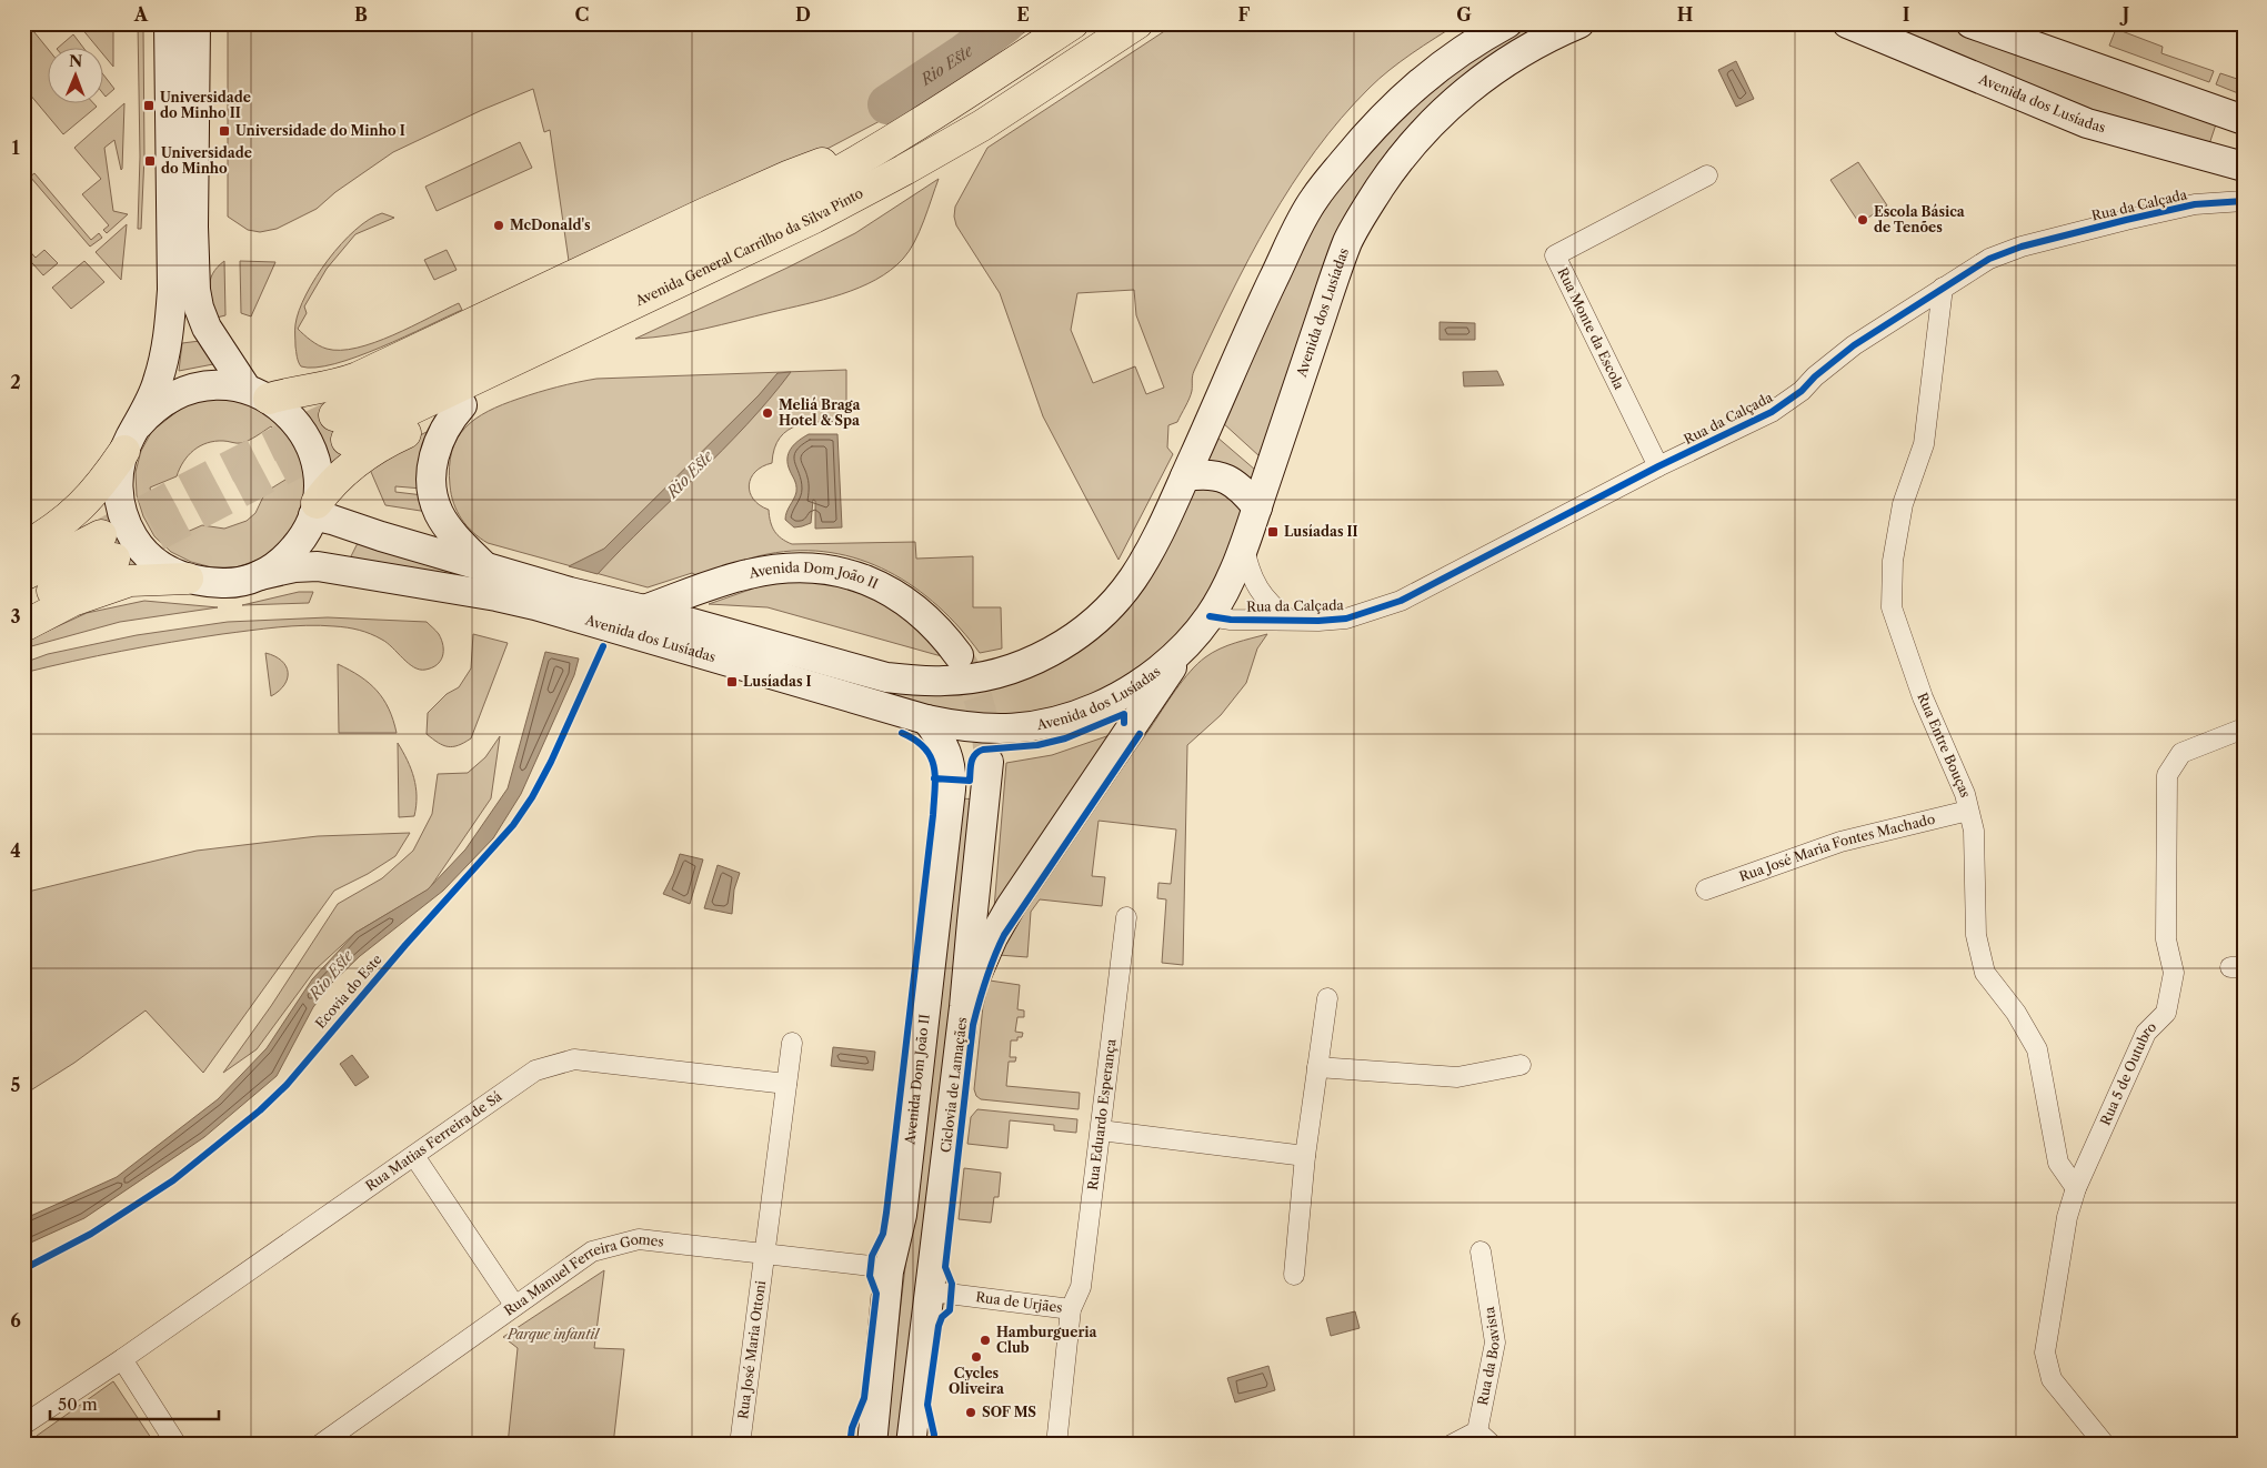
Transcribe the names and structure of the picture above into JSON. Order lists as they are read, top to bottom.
{
  "streets": {
    "main road": ["Avenida dos Lusíadas", "Avenida General Carrilho da Silva Pinto", "Avenida Dom João II"],
    "street": [
      "Rua da Calçada",
      "Rua Monte da Escola",
      "Rua Entre Bouças",
      "Rua José Maria Fontes Machado",
      "Rua 5 de Outubro",
      "Rua Eduardo Esperança",
      "Rua Matias Ferreira de Sá",
      "Rua Manuel Ferreira Gomes",
      "Rua de Urjães",
      "Rua José Maria Ottoni",
      "Rua da Boavista"
    ],
    "cycle path": ["Ecovia do Este", "Ciclovia de Lamaçães"]
  },
  "crossings": [
    ["Avenida dos Lusíadas", "Rua da Calçada"],
    ["Avenida dos Lusíadas", "Avenida Dom João II"],
    ["Rua da Calçada", "Rua Monte da Escola"],
    ["Rua da Calçada", "Rua Entre Bouças"],
    ["Avenida Dom João II", "Rua Manuel Ferreira Gomes"],
    ["Rua Entre Bouças", "Rua José Maria Fontes Machado"],
    ["Rua Entre Bouças", "Rua 5 de Outubro"],
    ["Rua Eduardo Esperança", "Rua de Urjães"],
    ["Rua Manuel Ferreira Gomes", "Rua José Maria Ottoni"]
  ],
  "water": ["Rio Este"],
  "parks": ["Parque infantil"],
  "places": {
    "transit": [
      "Universidade do Minho II",
      "Universidade do Minho I",
      "Universidade do Minho",
      "Lusíadas II",
      "Lusíadas I"
    ],
    "other": [
      "Escola Básica de Tenões",
      "McDonald's",
      "Meliá Braga Hotel & Spa",
      "Hamburgueria Club",
      "Cycles Oliveira",
      "SOF MS"
    ]
  },
  "scale_bar": "50 m",
  "north": "top",
  "grid": {
    "columns": [
      "A",
      "B",
      "C",
      "D",
      "E",
      "F",
      "G",
      "H",
      "I",
      "J"
    ],
    "rows": [
      "1",
      "2",
      "3",
      "4",
      "5",
      "6"
    ]
  }
}
